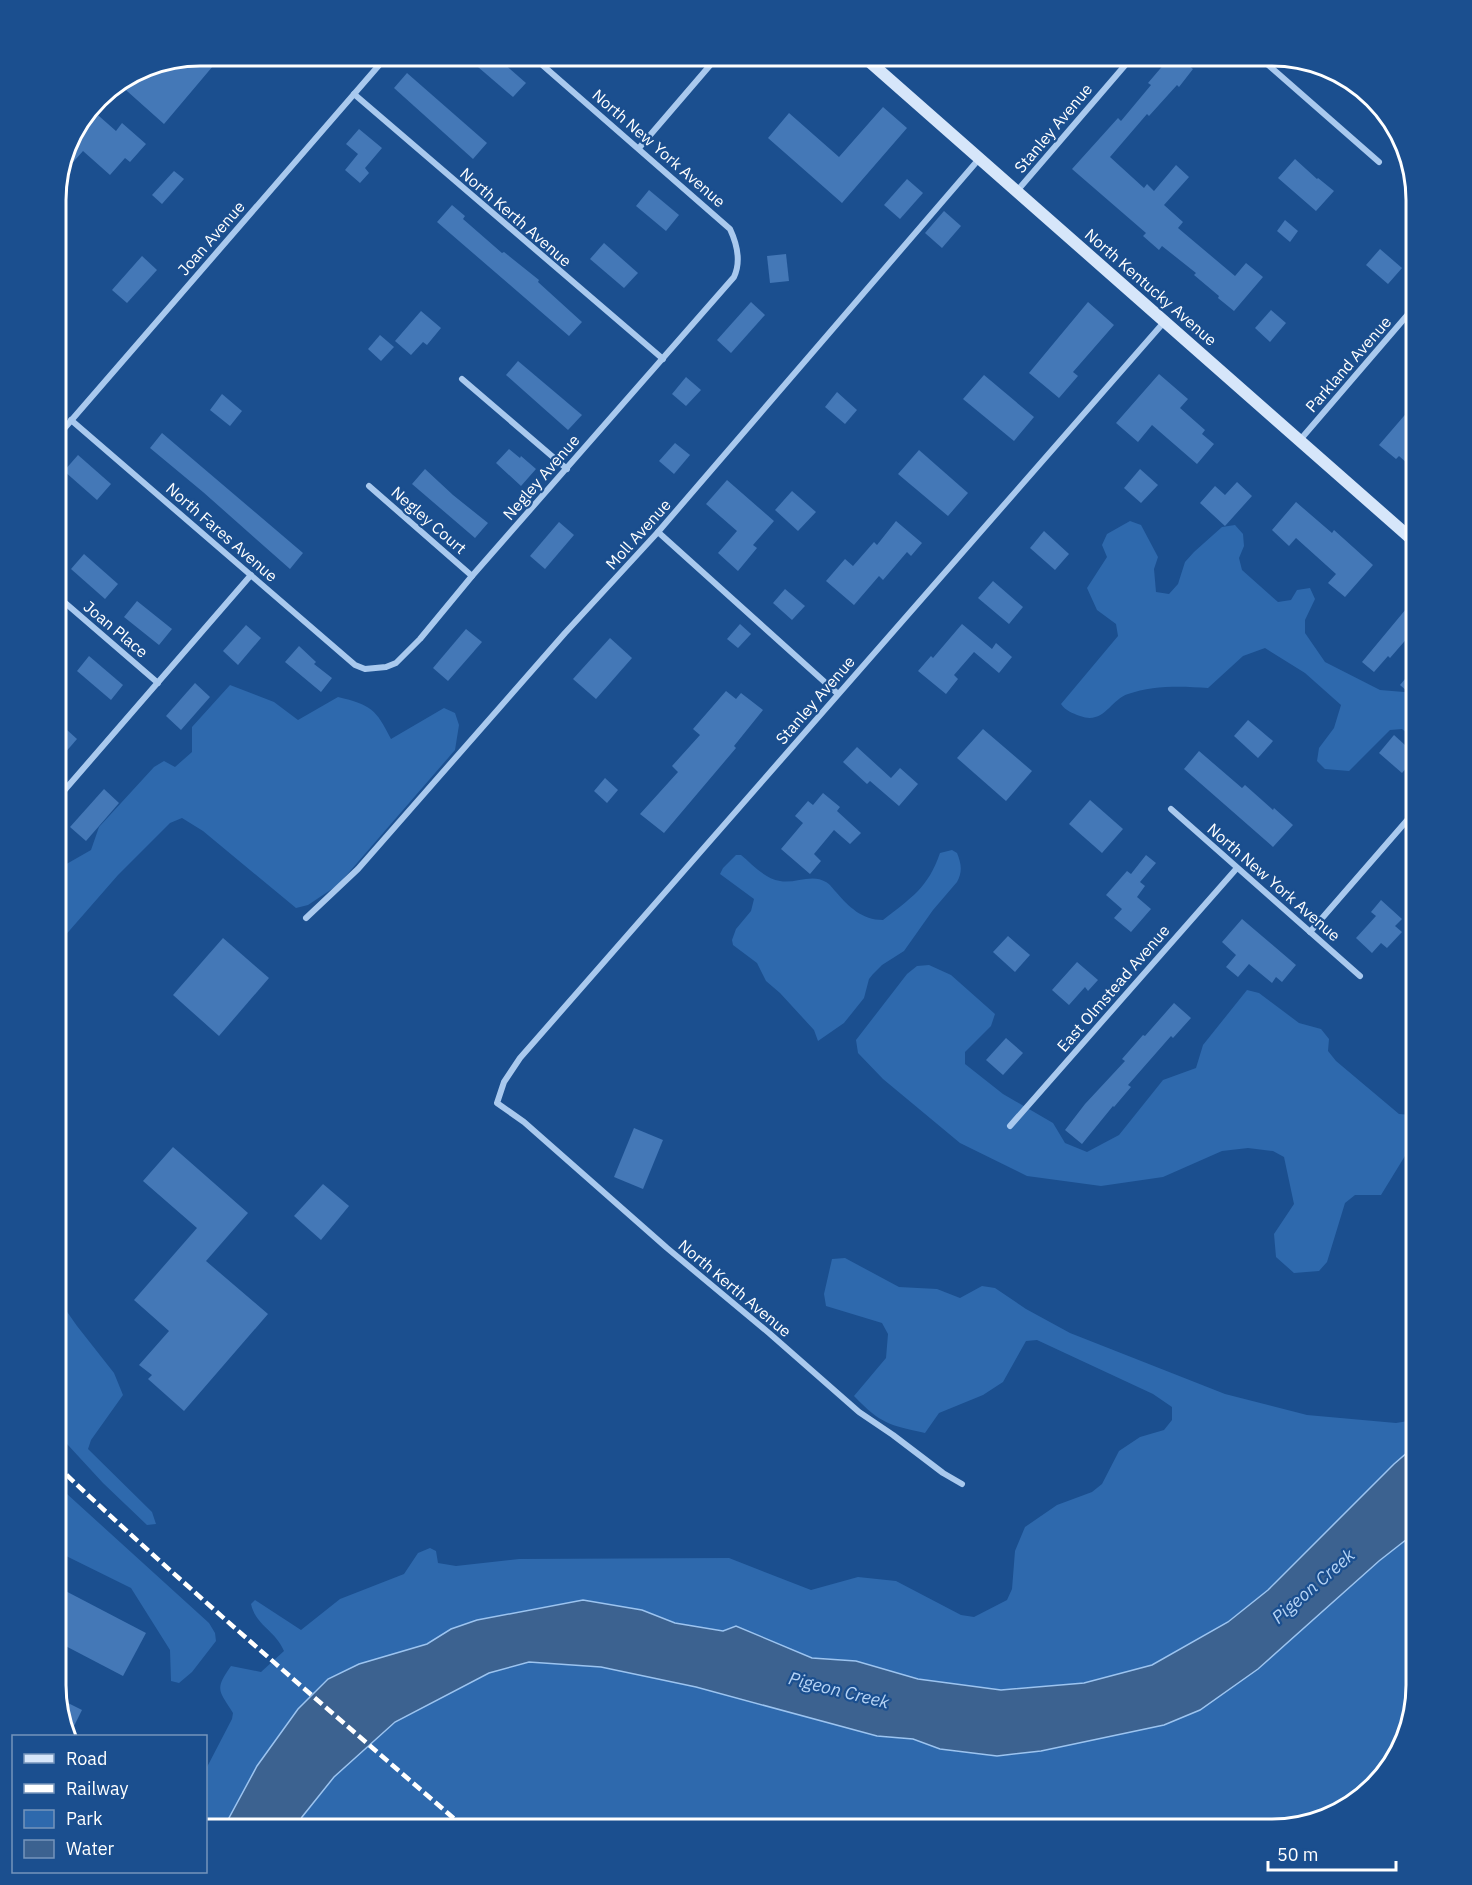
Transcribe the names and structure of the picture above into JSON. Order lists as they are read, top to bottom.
{
  "streets": {
    "street": [
      "Stanley Avenue",
      "North New York Avenue",
      "North Kerth Avenue",
      "Joan Avenue",
      "North Kentucky Avenue",
      "Parkland Avenue",
      "Negley Avenue",
      "Negley Court",
      "North Fares Avenue",
      "Moll Avenue",
      "Joan Place",
      "East Olmstead Avenue"
    ]
  },
  "crossings": [
    ["Stanley Avenue", "North Kerth Avenue"],
    ["Stanley Avenue", "North Kentucky Avenue"],
    ["North New York Avenue", "Negley Avenue"],
    ["North New York Avenue", "East Olmstead Avenue"],
    ["North Kerth Avenue", "Joan Avenue"],
    ["North Kerth Avenue", "Negley Avenue"],
    ["Joan Avenue", "North Fares Avenue"],
    ["North Kentucky Avenue", "Parkland Avenue"],
    ["North Kentucky Avenue", "Moll Avenue"],
    ["Negley Avenue", "Negley Court"],
    ["Negley Avenue", "North Fares Avenue"]
  ],
  "water": ["Pigeon Creek"],
  "legend": [
    "Road",
    "Railway",
    "Park",
    "Water"
  ],
  "scale_bar": "50 m"
}
